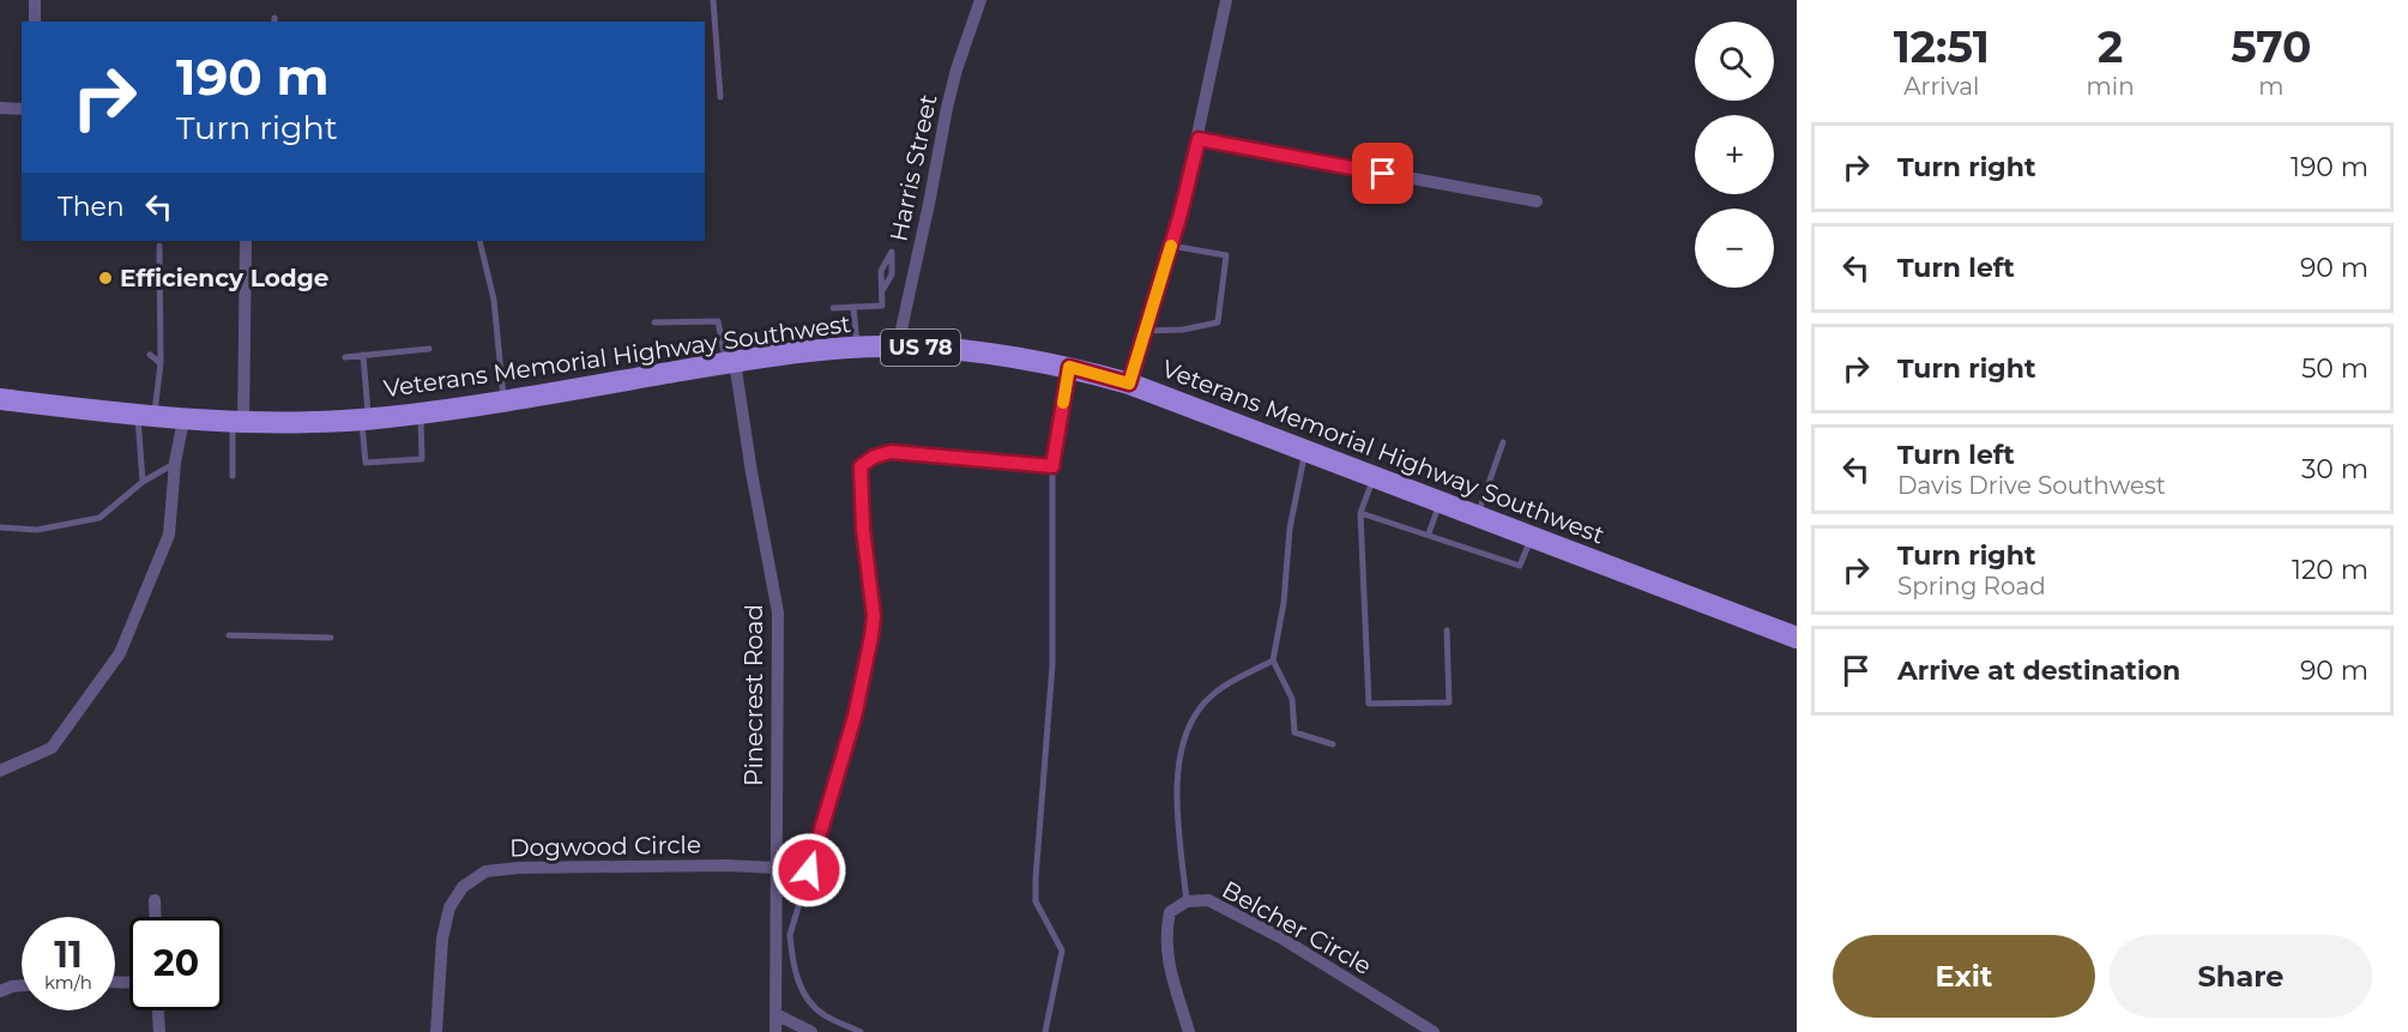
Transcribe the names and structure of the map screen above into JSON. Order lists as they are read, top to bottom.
{
  "streets": {
    "main road": ["US 78", "Veterans Memorial Highway Southwest"],
    "street": [
      "Harris Street",
      "Pinecrest Road",
      "Dogwood Circle",
      "Belcher Circle"
    ]
  },
  "crossings": [
    ["Harris Street", "Veterans Memorial Highway Southwest"],
    ["Veterans Memorial Highway Southwest", "Pinecrest Road"],
    ["Pinecrest Road", "Dogwood Circle"]
  ],
  "places": ["Efficiency Lodge"],
  "page": {
    "eta": [
      "12:51",
      "Arrival",
      "2",
      "min",
      "570",
      "m"
    ],
    "map_buttons": ["+", "−"],
    "turn": ["190 m", "Turn right"],
    "list": [
      {
        "name": "Turn right",
        "value": "190 m"
      },
      {
        "name": "Turn left",
        "value": "90 m"
      },
      {
        "name": "Turn right",
        "value": "50 m"
      },
      {
        "name": "Turn left",
        "note": "Davis Drive Southwest",
        "value": "30 m"
      },
      {
        "name": "Turn right",
        "note": "Spring Road",
        "value": "120 m"
      },
      {
        "name": "Arrive at destination",
        "value": "90 m"
      }
    ],
    "then": "Then",
    "speed": "11 km/h",
    "limit": "20",
    "buttons": ["Exit", "Share"]
  }
}
